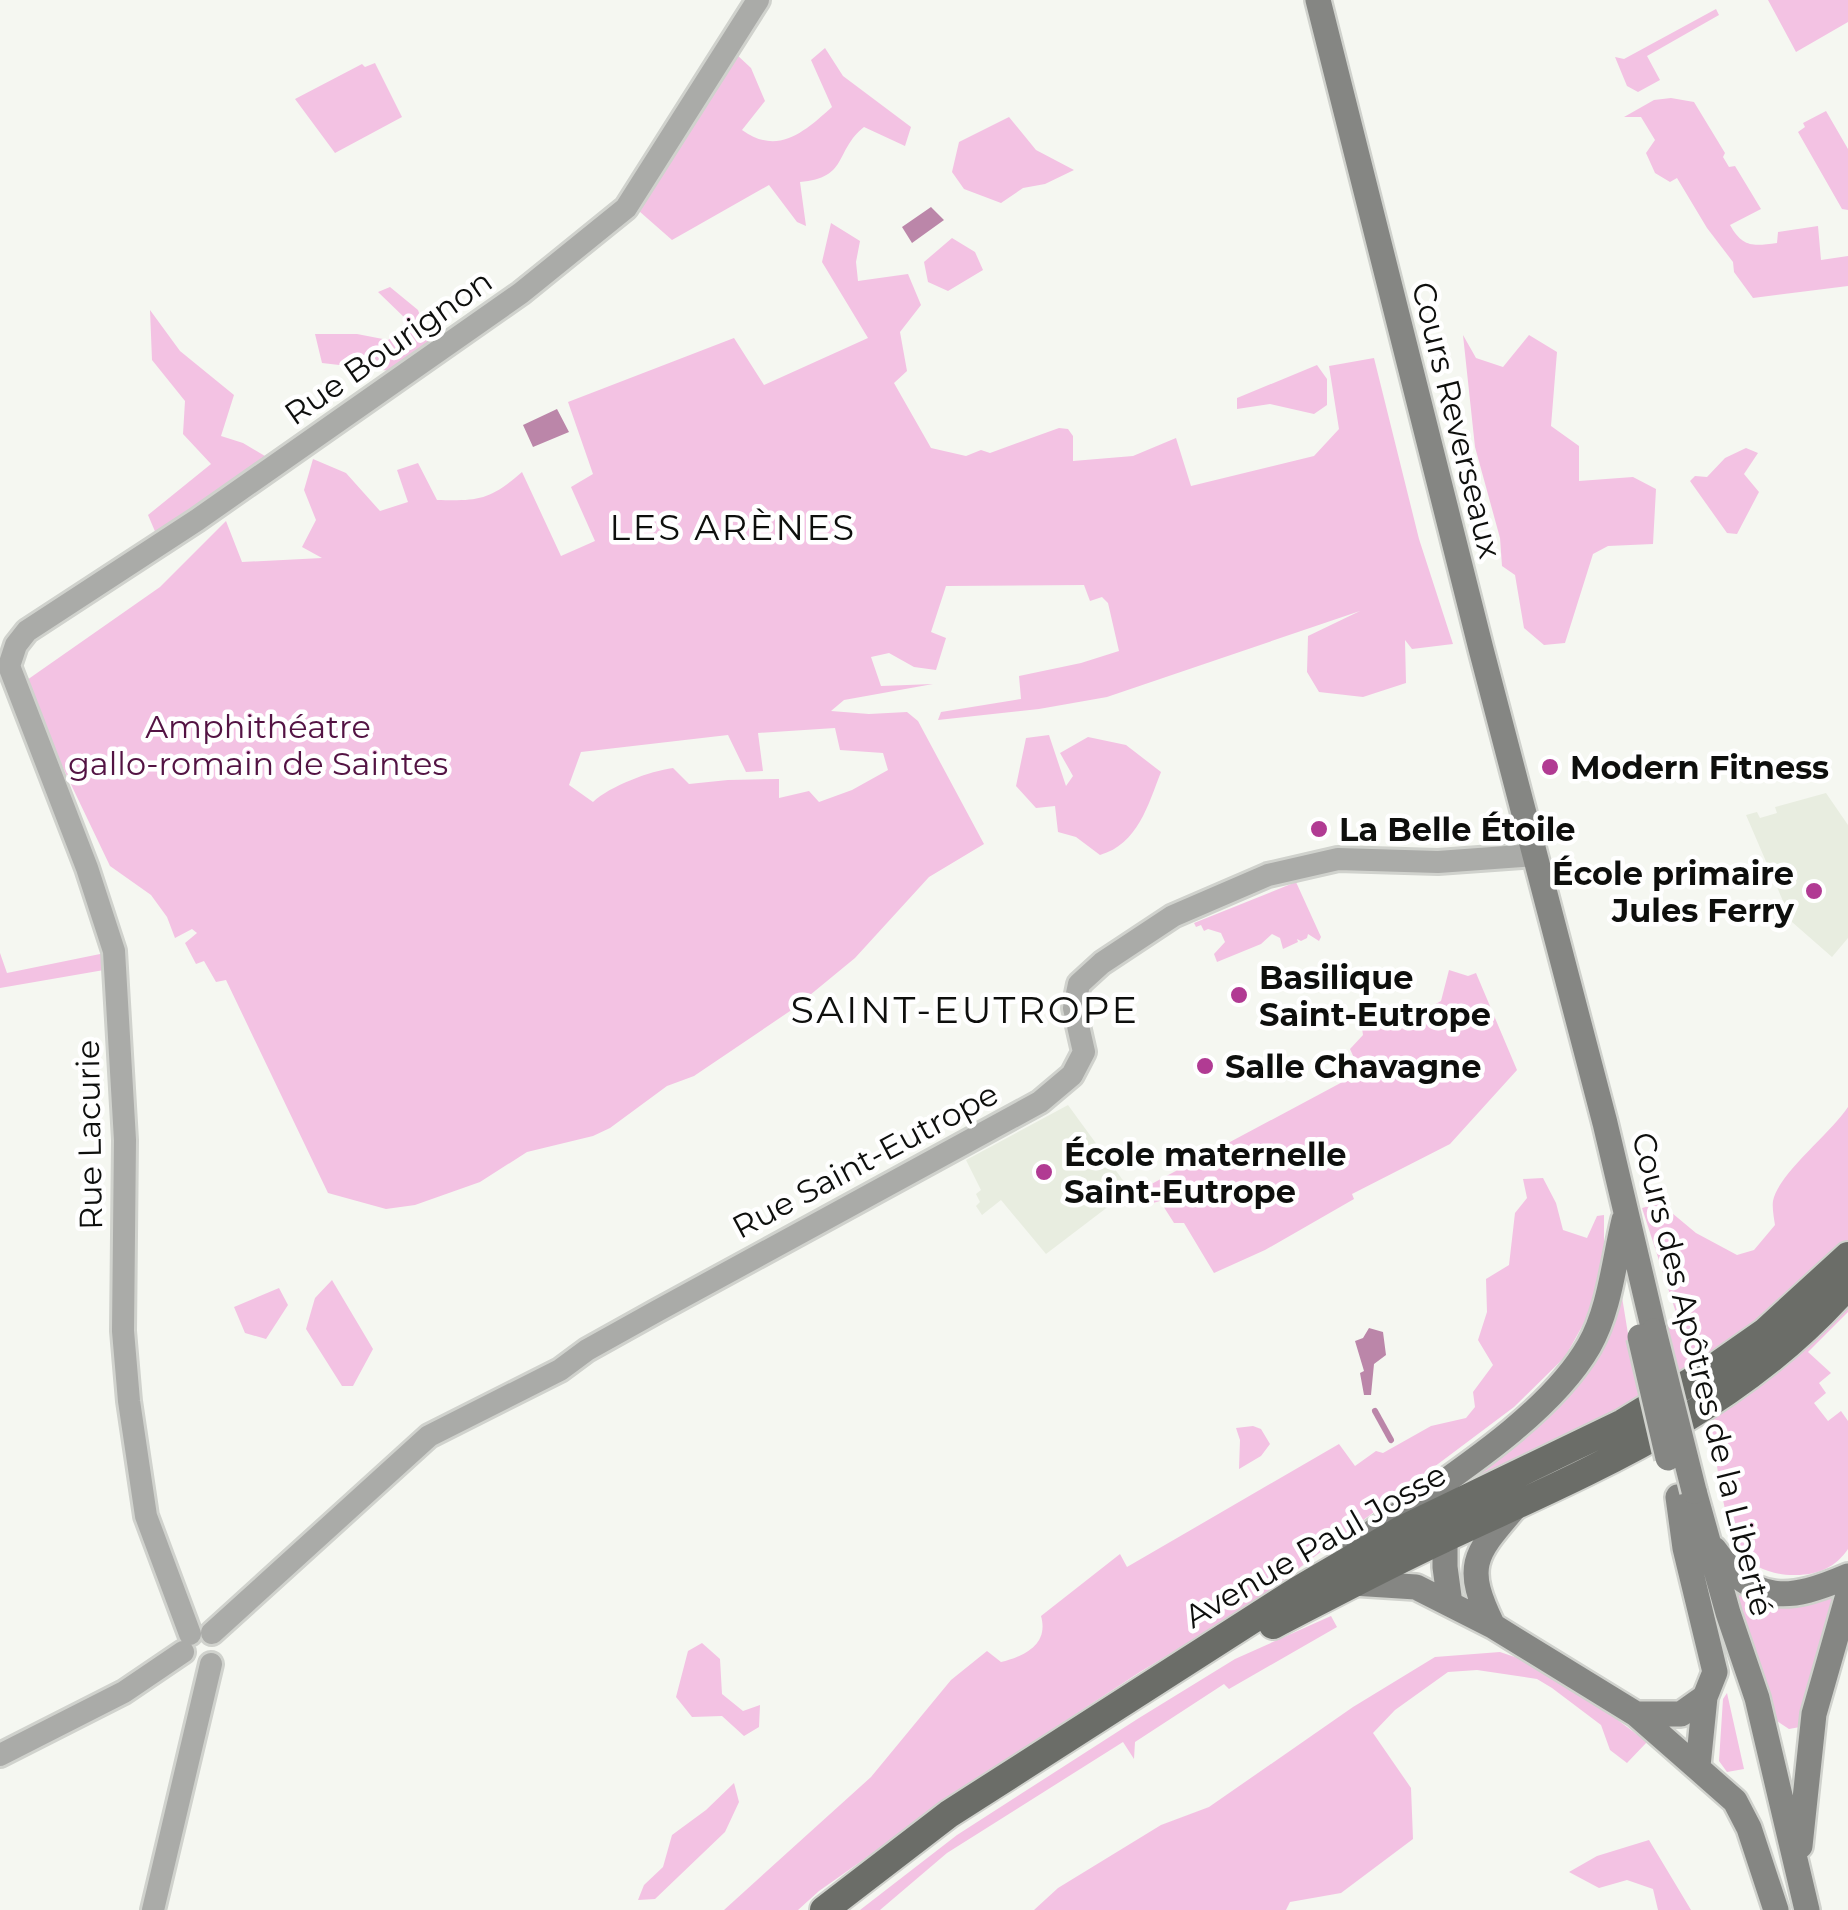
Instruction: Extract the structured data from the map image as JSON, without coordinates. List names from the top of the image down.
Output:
{
  "streets": {
    "main road": ["Cours Reverseaux", "Cours des Apôtres de la Liberté", "Avenue Paul Josse"],
    "street": ["Rue Bourignon", "Rue Lacurie", "Rue Saint-Eutrope"]
  },
  "crossings": [
    ["Rue Bourignon", "Rue Lacurie"],
    ["Cours Reverseaux", "Rue Saint-Eutrope"],
    ["Cours Reverseaux", "Cours des Apôtres de la Liberté"],
    ["Rue Lacurie", "Rue Saint-Eutrope"],
    ["Rue Saint-Eutrope", "Cours des Apôtres de la Liberté"]
  ],
  "districts": ["LES ARÈNES", "SAINT-EUTROPE"],
  "parks": ["Amphithéatre gallo-romain de Saintes"],
  "places": [
    "Modern Fitness",
    "La Belle Étoile",
    "École primaire Jules Ferry",
    "Basilique Saint-Eutrope",
    "Salle Chavagne",
    "École maternelle Saint-Eutrope"
  ]
}
